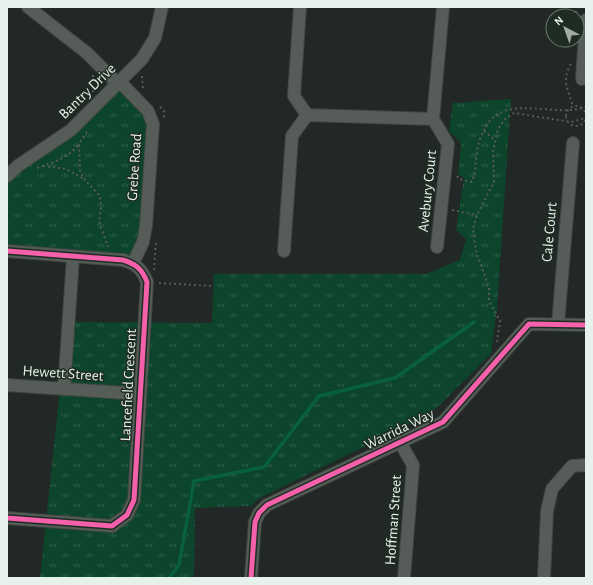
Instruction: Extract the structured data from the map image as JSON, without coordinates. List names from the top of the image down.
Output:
{
  "streets": {
    "street": [
      "Bantry Drive",
      "Grebe Road",
      "Avebury Court",
      "Cale Court",
      "Hewett Street",
      "Lancefield Crescent",
      "Warrida Way",
      "Hoffman Street"
    ]
  },
  "crossings": [
    ["Bantry Drive", "Grebe Road"],
    ["Grebe Road", "Lancefield Crescent"],
    ["Cale Court", "Warrida Way"],
    ["Hewett Street", "Lancefield Crescent"],
    ["Warrida Way", "Hoffman Street"]
  ],
  "north": "top left"
}
